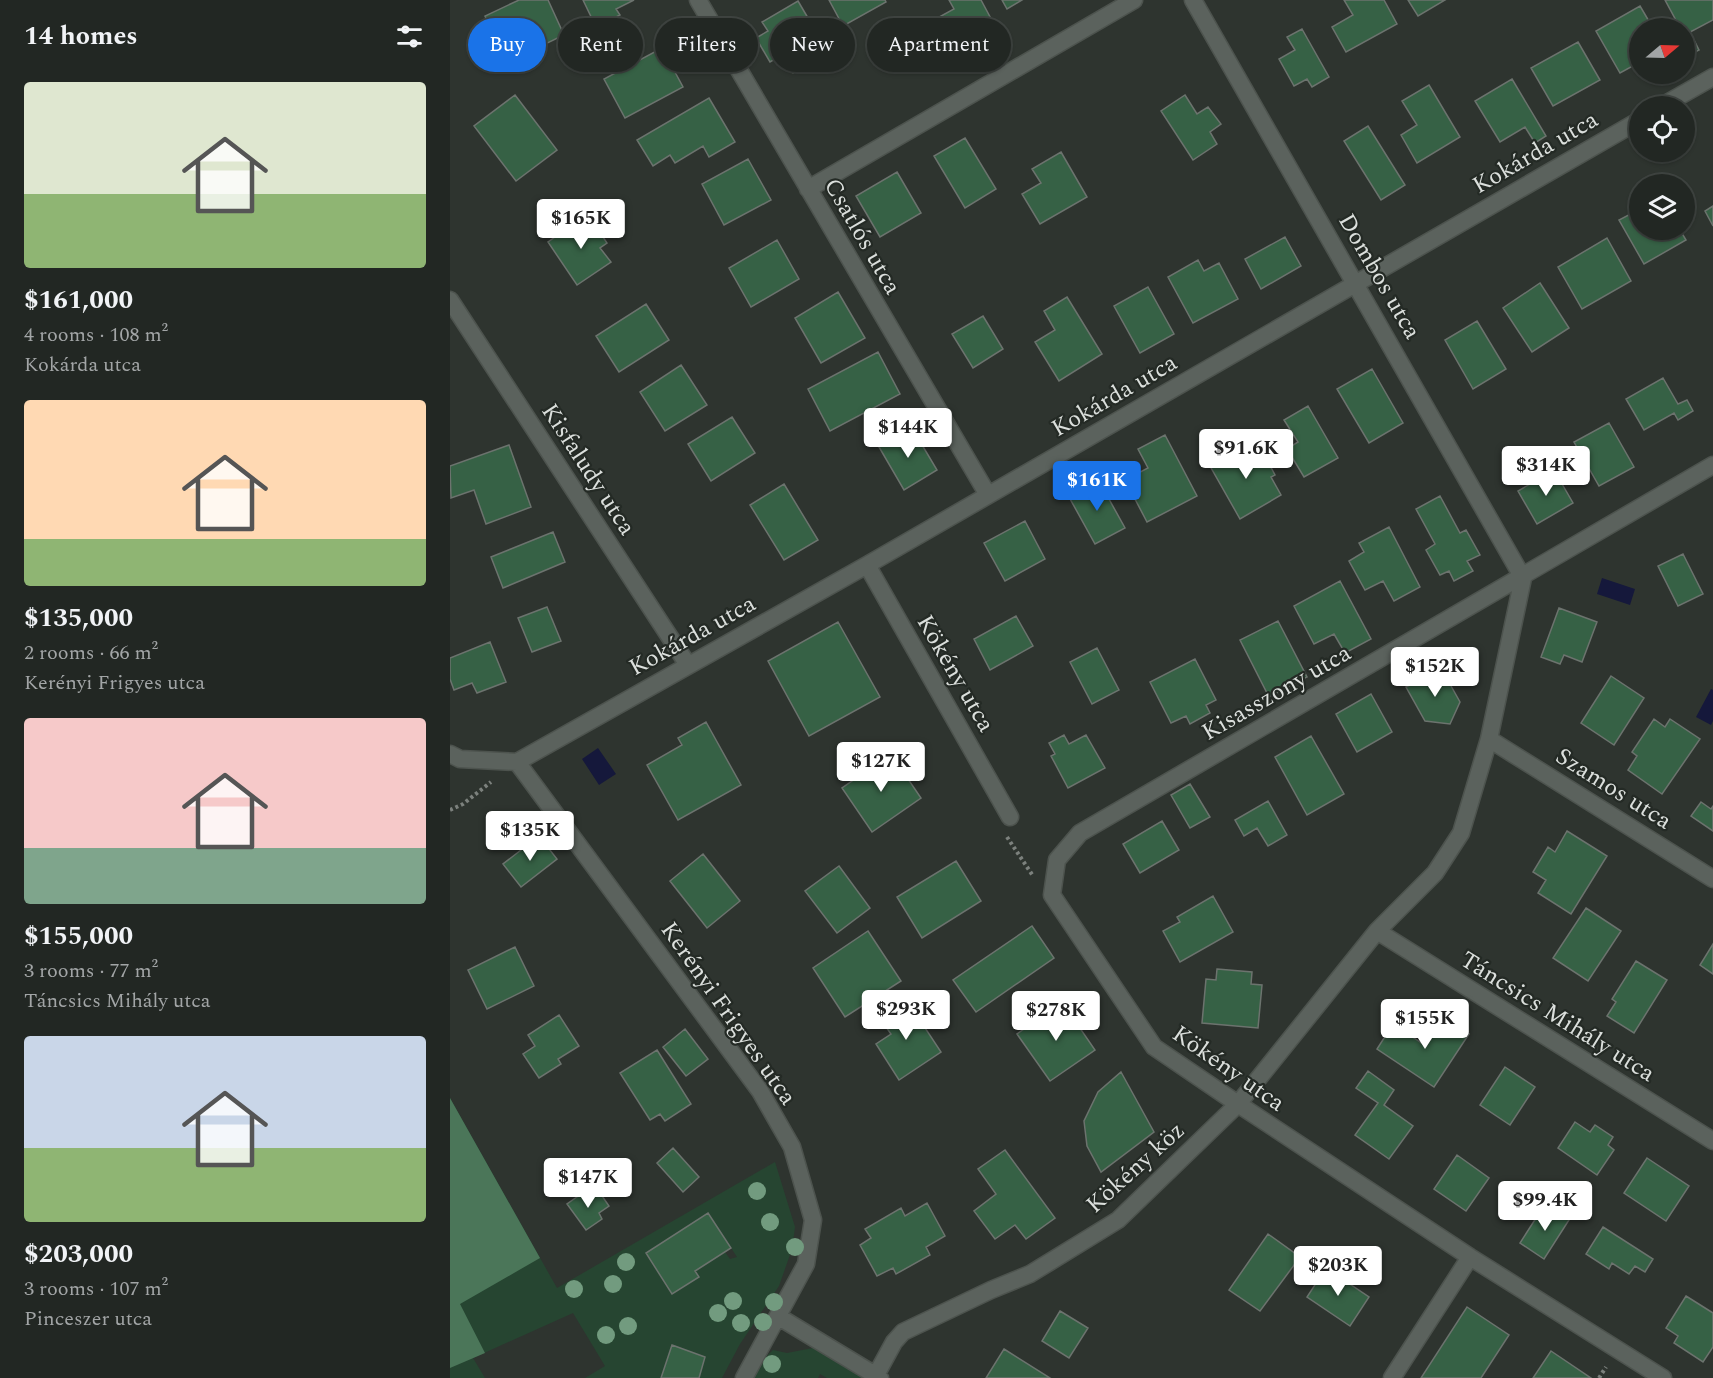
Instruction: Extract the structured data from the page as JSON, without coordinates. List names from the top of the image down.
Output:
{
  "streets": {
    "street": [
      "Kokárda utca",
      "Csatlós utca",
      "Dombos utca",
      "Kisfaludy utca",
      "Kökény utca",
      "Kisasszony utca",
      "Szamos utca",
      "Kerényi Frigyes utca",
      "Táncsics Mihály utca",
      "Kökény köz"
    ]
  },
  "crossings": [
    ["Kokárda utca", "Csatlós utca"],
    ["Kokárda utca", "Dombos utca"],
    ["Kokárda utca", "Kisfaludy utca"],
    ["Kokárda utca", "Kökény utca"],
    ["Kokárda utca", "Kerényi Frigyes utca"],
    ["Dombos utca", "Kisasszony utca"],
    ["Dombos utca", "Kökény köz"],
    ["Kökény utca", "Kisasszony utca"],
    ["Kökény utca", "Kökény köz"],
    ["Kisasszony utca", "Kökény köz"],
    ["Szamos utca", "Kökény köz"],
    ["Táncsics Mihály utca", "Kökény köz"]
  ],
  "north": "right",
  "page": {
    "heading": "14 homes",
    "chip": [
      "Buy",
      "Rent",
      "Filters",
      "New",
      "Apartment"
    ],
    "list": [
      {
        "name": "$161,000",
        "note": "4 rooms · 108 m² · Kokárda utca"
      },
      {
        "name": "$135,000",
        "note": "2 rooms · 66 m² · Kerényi Frigyes utca"
      },
      {
        "name": "$155,000",
        "note": "3 rooms · 77 m² · Táncsics Mihály utca"
      },
      {
        "name": "$203,000",
        "note": "3 rooms · 107 m² · Pinceszer utca"
      }
    ],
    "price": [
      "$165K",
      "$144K",
      "$91.6K",
      "$314K",
      "$161K",
      "$152K",
      "$127K",
      "$135K",
      "$293K",
      "$278K",
      "$155K",
      "$147K",
      "$99.4K",
      "$203K"
    ]
  }
}
